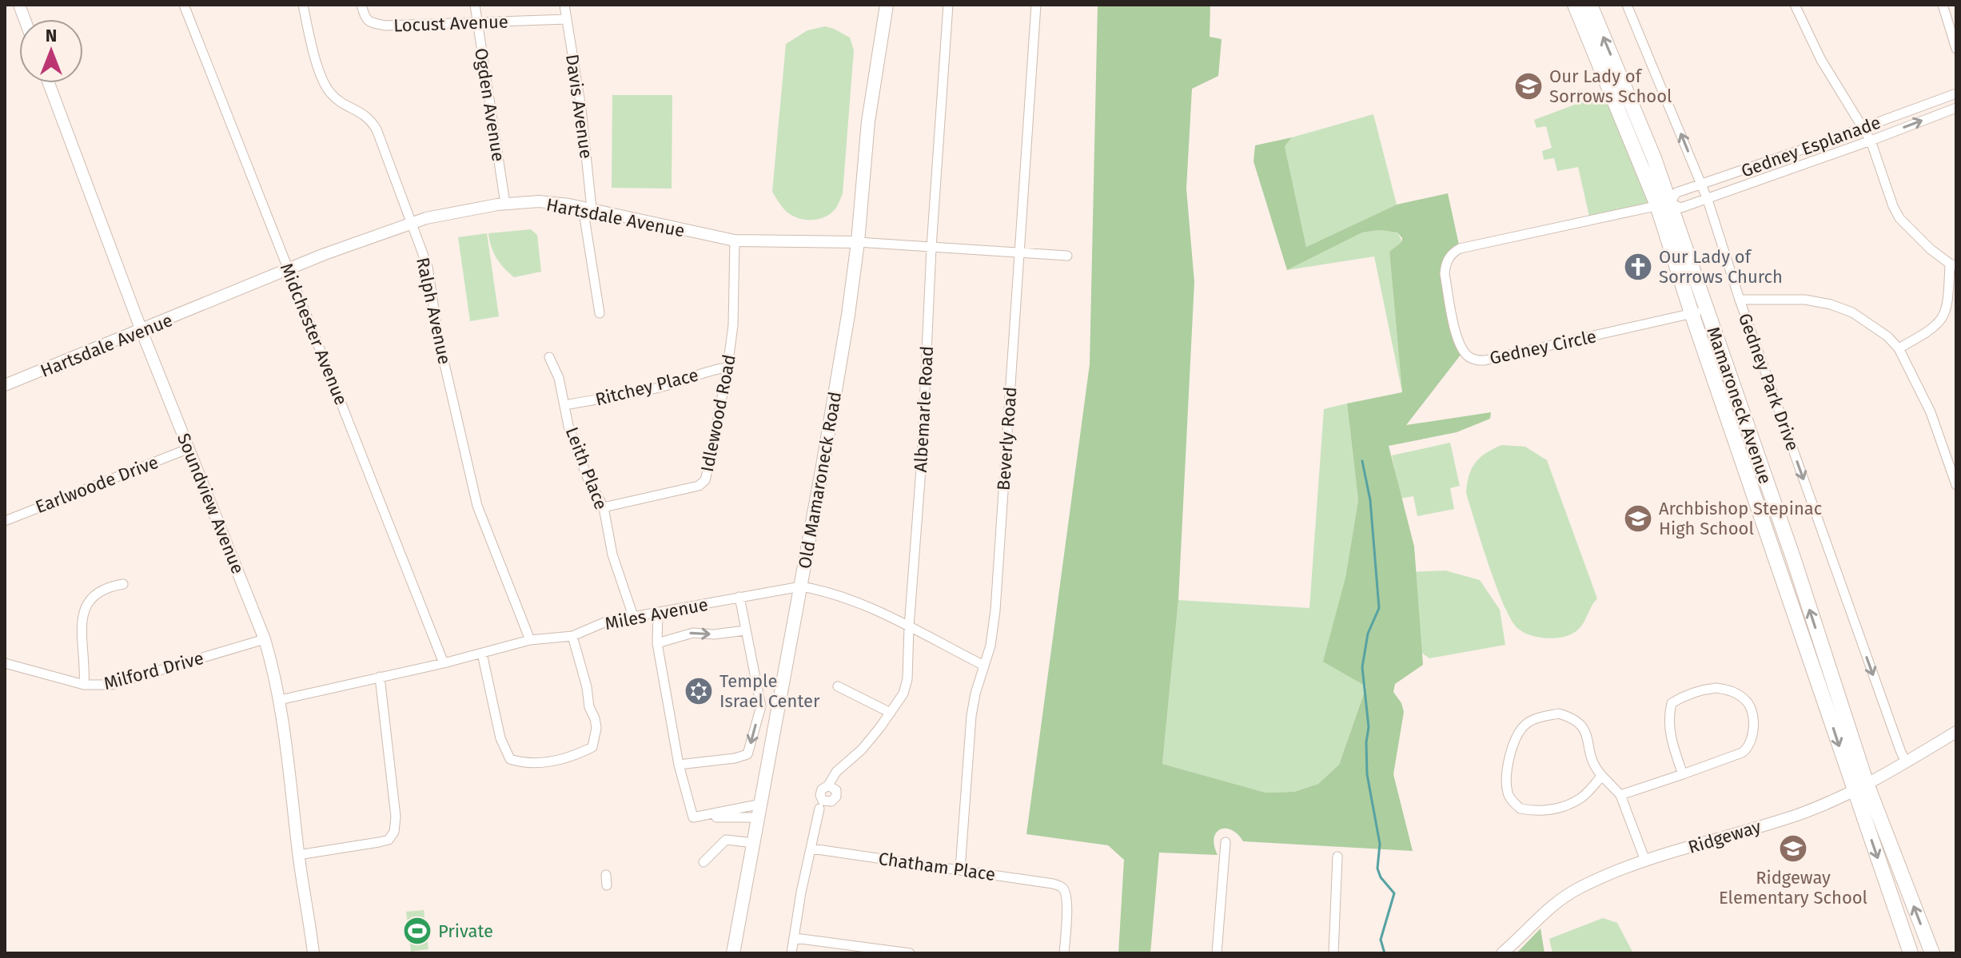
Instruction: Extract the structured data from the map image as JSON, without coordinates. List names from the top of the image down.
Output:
{
  "streets": {
    "main road": ["Mamaroneck Avenue", "Old Mamaroneck Road"],
    "street": [
      "Locust Avenue",
      "Ogden Avenue",
      "Davis Avenue",
      "Gedney Esplanade",
      "Hartsdale Avenue",
      "Ralph Avenue",
      "Midchester Avenue",
      "Gedney Circle",
      "Gedney Park Drive",
      "Ritchey Place",
      "Albemarle Road",
      "Idlewood Road",
      "Beverly Road",
      "Leith Place",
      "Earlwoode Drive",
      "Soundview Avenue",
      "Miles Avenue",
      "Milford Drive",
      "Ridgeway",
      "Chatham Place"
    ]
  },
  "crossings": [
    ["Locust Avenue", "Ogden Avenue"],
    ["Locust Avenue", "Davis Avenue"],
    ["Ogden Avenue", "Hartsdale Avenue"],
    ["Davis Avenue", "Hartsdale Avenue"],
    ["Gedney Esplanade", "Gedney Circle"],
    ["Gedney Esplanade", "Gedney Park Drive"],
    ["Gedney Esplanade", "Mamaroneck Avenue"],
    ["Hartsdale Avenue", "Ralph Avenue"],
    ["Hartsdale Avenue", "Midchester Avenue"],
    ["Hartsdale Avenue", "Albemarle Road"],
    ["Hartsdale Avenue", "Idlewood Road"],
    ["Hartsdale Avenue", "Beverly Road"],
    ["Hartsdale Avenue", "Old Mamaroneck Road"],
    ["Hartsdale Avenue", "Soundview Avenue"],
    ["Ralph Avenue", "Miles Avenue"],
    ["Midchester Avenue", "Miles Avenue"],
    ["Gedney Circle", "Mamaroneck Avenue"],
    ["Gedney Park Drive", "Ridgeway"],
    ["Ritchey Place", "Idlewood Road"],
    ["Ritchey Place", "Leith Place"],
    ["Mamaroneck Avenue", "Ridgeway"],
    ["Albemarle Road", "Miles Avenue"],
    ["Idlewood Road", "Leith Place"],
    ["Beverly Road", "Miles Avenue"],
    ["Beverly Road", "Chatham Place"],
    ["Leith Place", "Miles Avenue"],
    ["Old Mamaroneck Road", "Miles Avenue"],
    ["Earlwoode Drive", "Soundview Avenue"],
    ["Soundview Avenue", "Miles Avenue"],
    ["Soundview Avenue", "Milford Drive"]
  ],
  "places": {
    "school or university": ["Our Lady of Sorrows School", "Archbishop Stepinac High School", "Ridgeway Elementary School"],
    "church": ["Our Lady of Sorrows Church"],
    "synagogue": ["Temple Israel Center"],
    "sports": ["Private"]
  },
  "north": "top"
}
